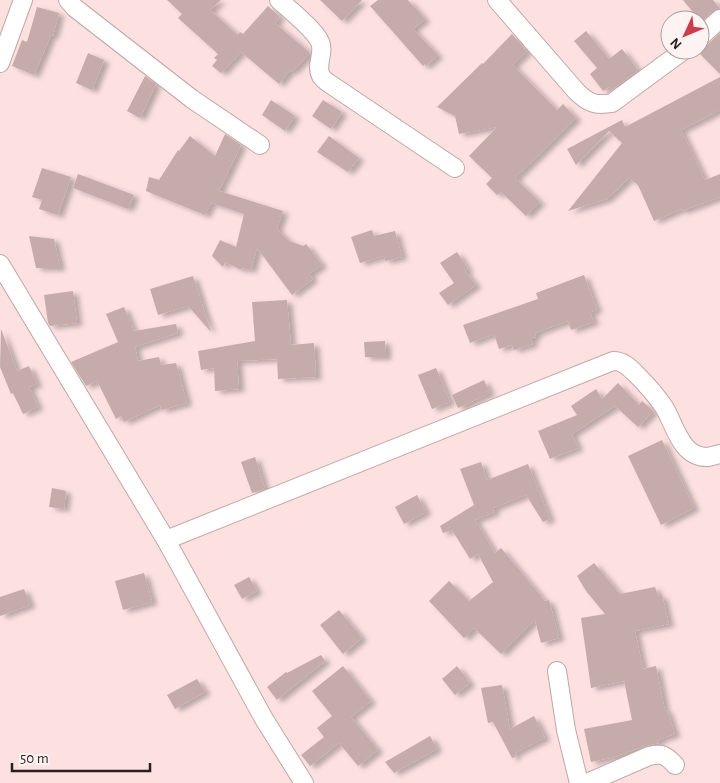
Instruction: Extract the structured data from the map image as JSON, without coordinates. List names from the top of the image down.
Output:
{
  "scale_bar": "50 m",
  "north": "bottom left"
}
